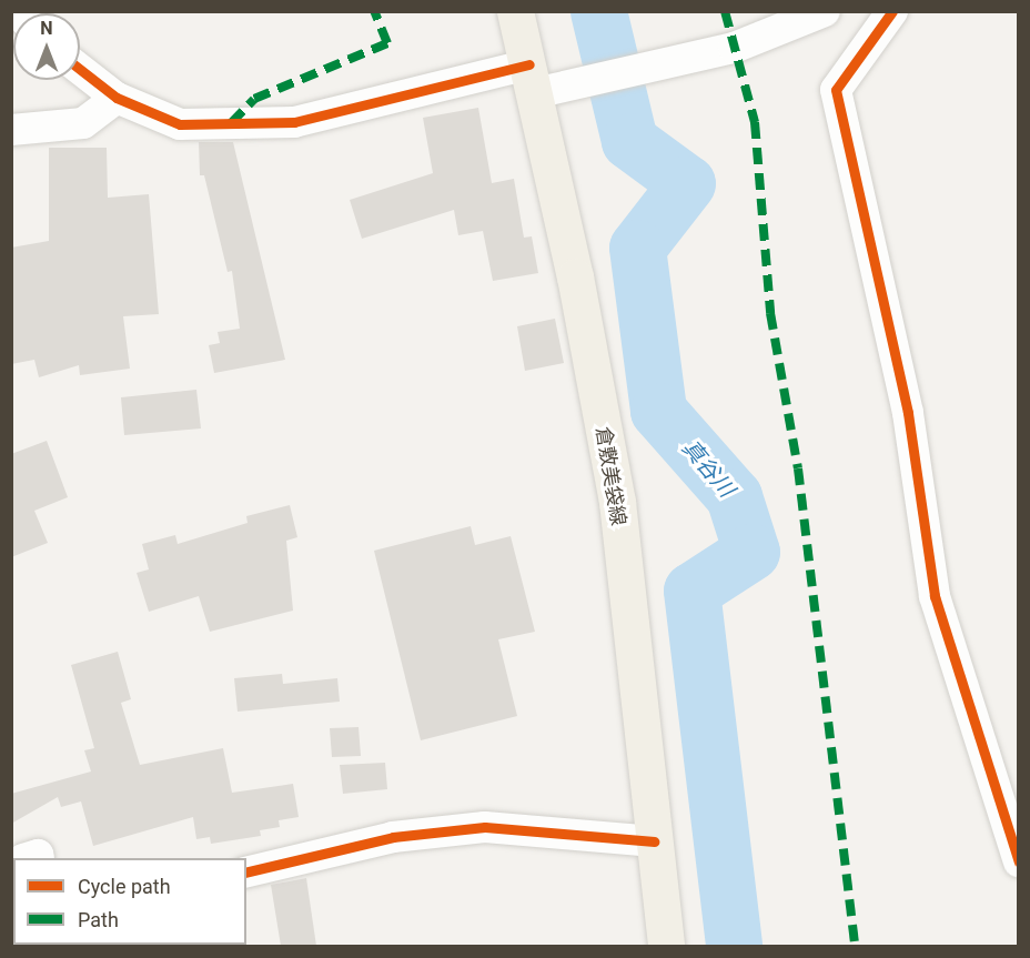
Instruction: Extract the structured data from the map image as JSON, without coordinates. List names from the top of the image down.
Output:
{
  "streets": {
    "main road": ["倉敷美袋線"]
  },
  "water": ["真谷川"],
  "legend": ["Cycle path", "Path"],
  "north": "top"
}
